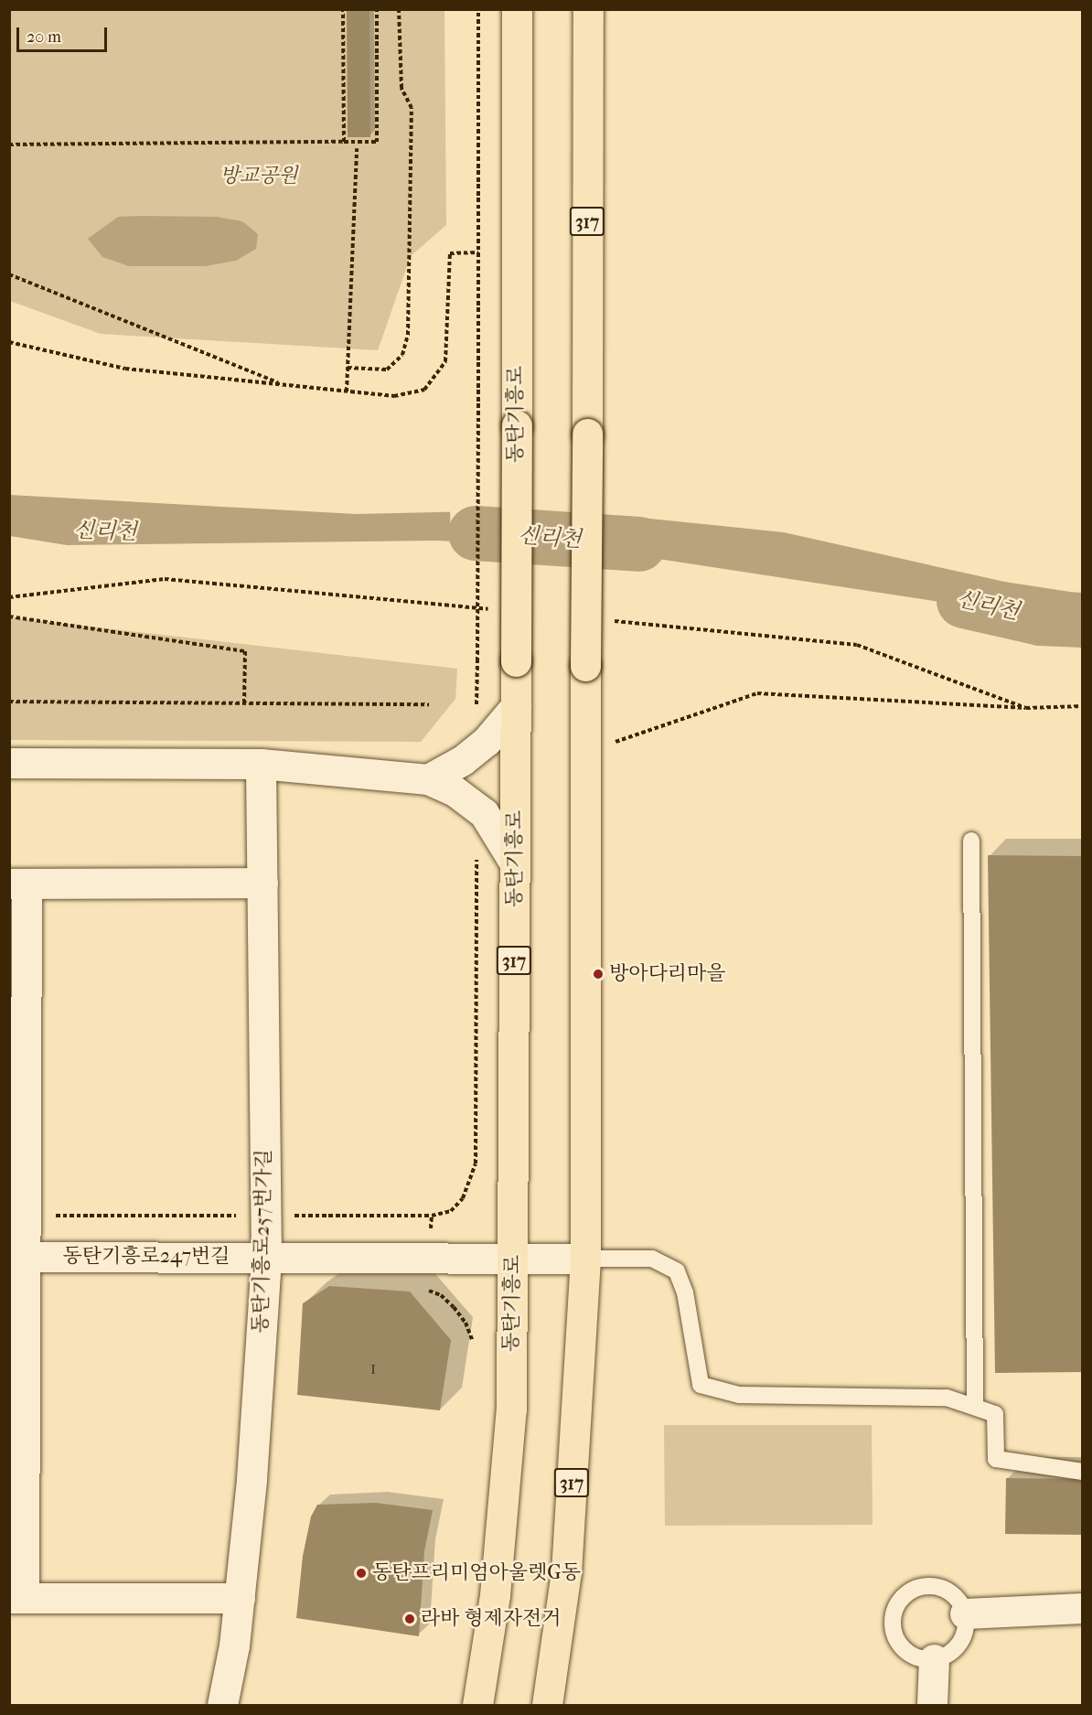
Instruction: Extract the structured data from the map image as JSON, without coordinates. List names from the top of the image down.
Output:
{
  "streets": {
    "main road": ["317", "동탄기흥로"],
    "street": ["동탄기흥로257번가길", "동탄기흥로247번길"]
  },
  "crossings": [
    ["317", "동탄기흥로247번길"],
    ["동탄기흥로", "동탄기흥로247번길"],
    ["동탄기흥로257번가길", "동탄기흥로247번길"]
  ],
  "water": ["신리천"],
  "parks": ["방교공원"],
  "places": ["방아다리마을", "동탄프리미엄아울렛G동", "라바 형제자전거"],
  "house_numbers": ["1"],
  "scale_bar": "20 m"
}
